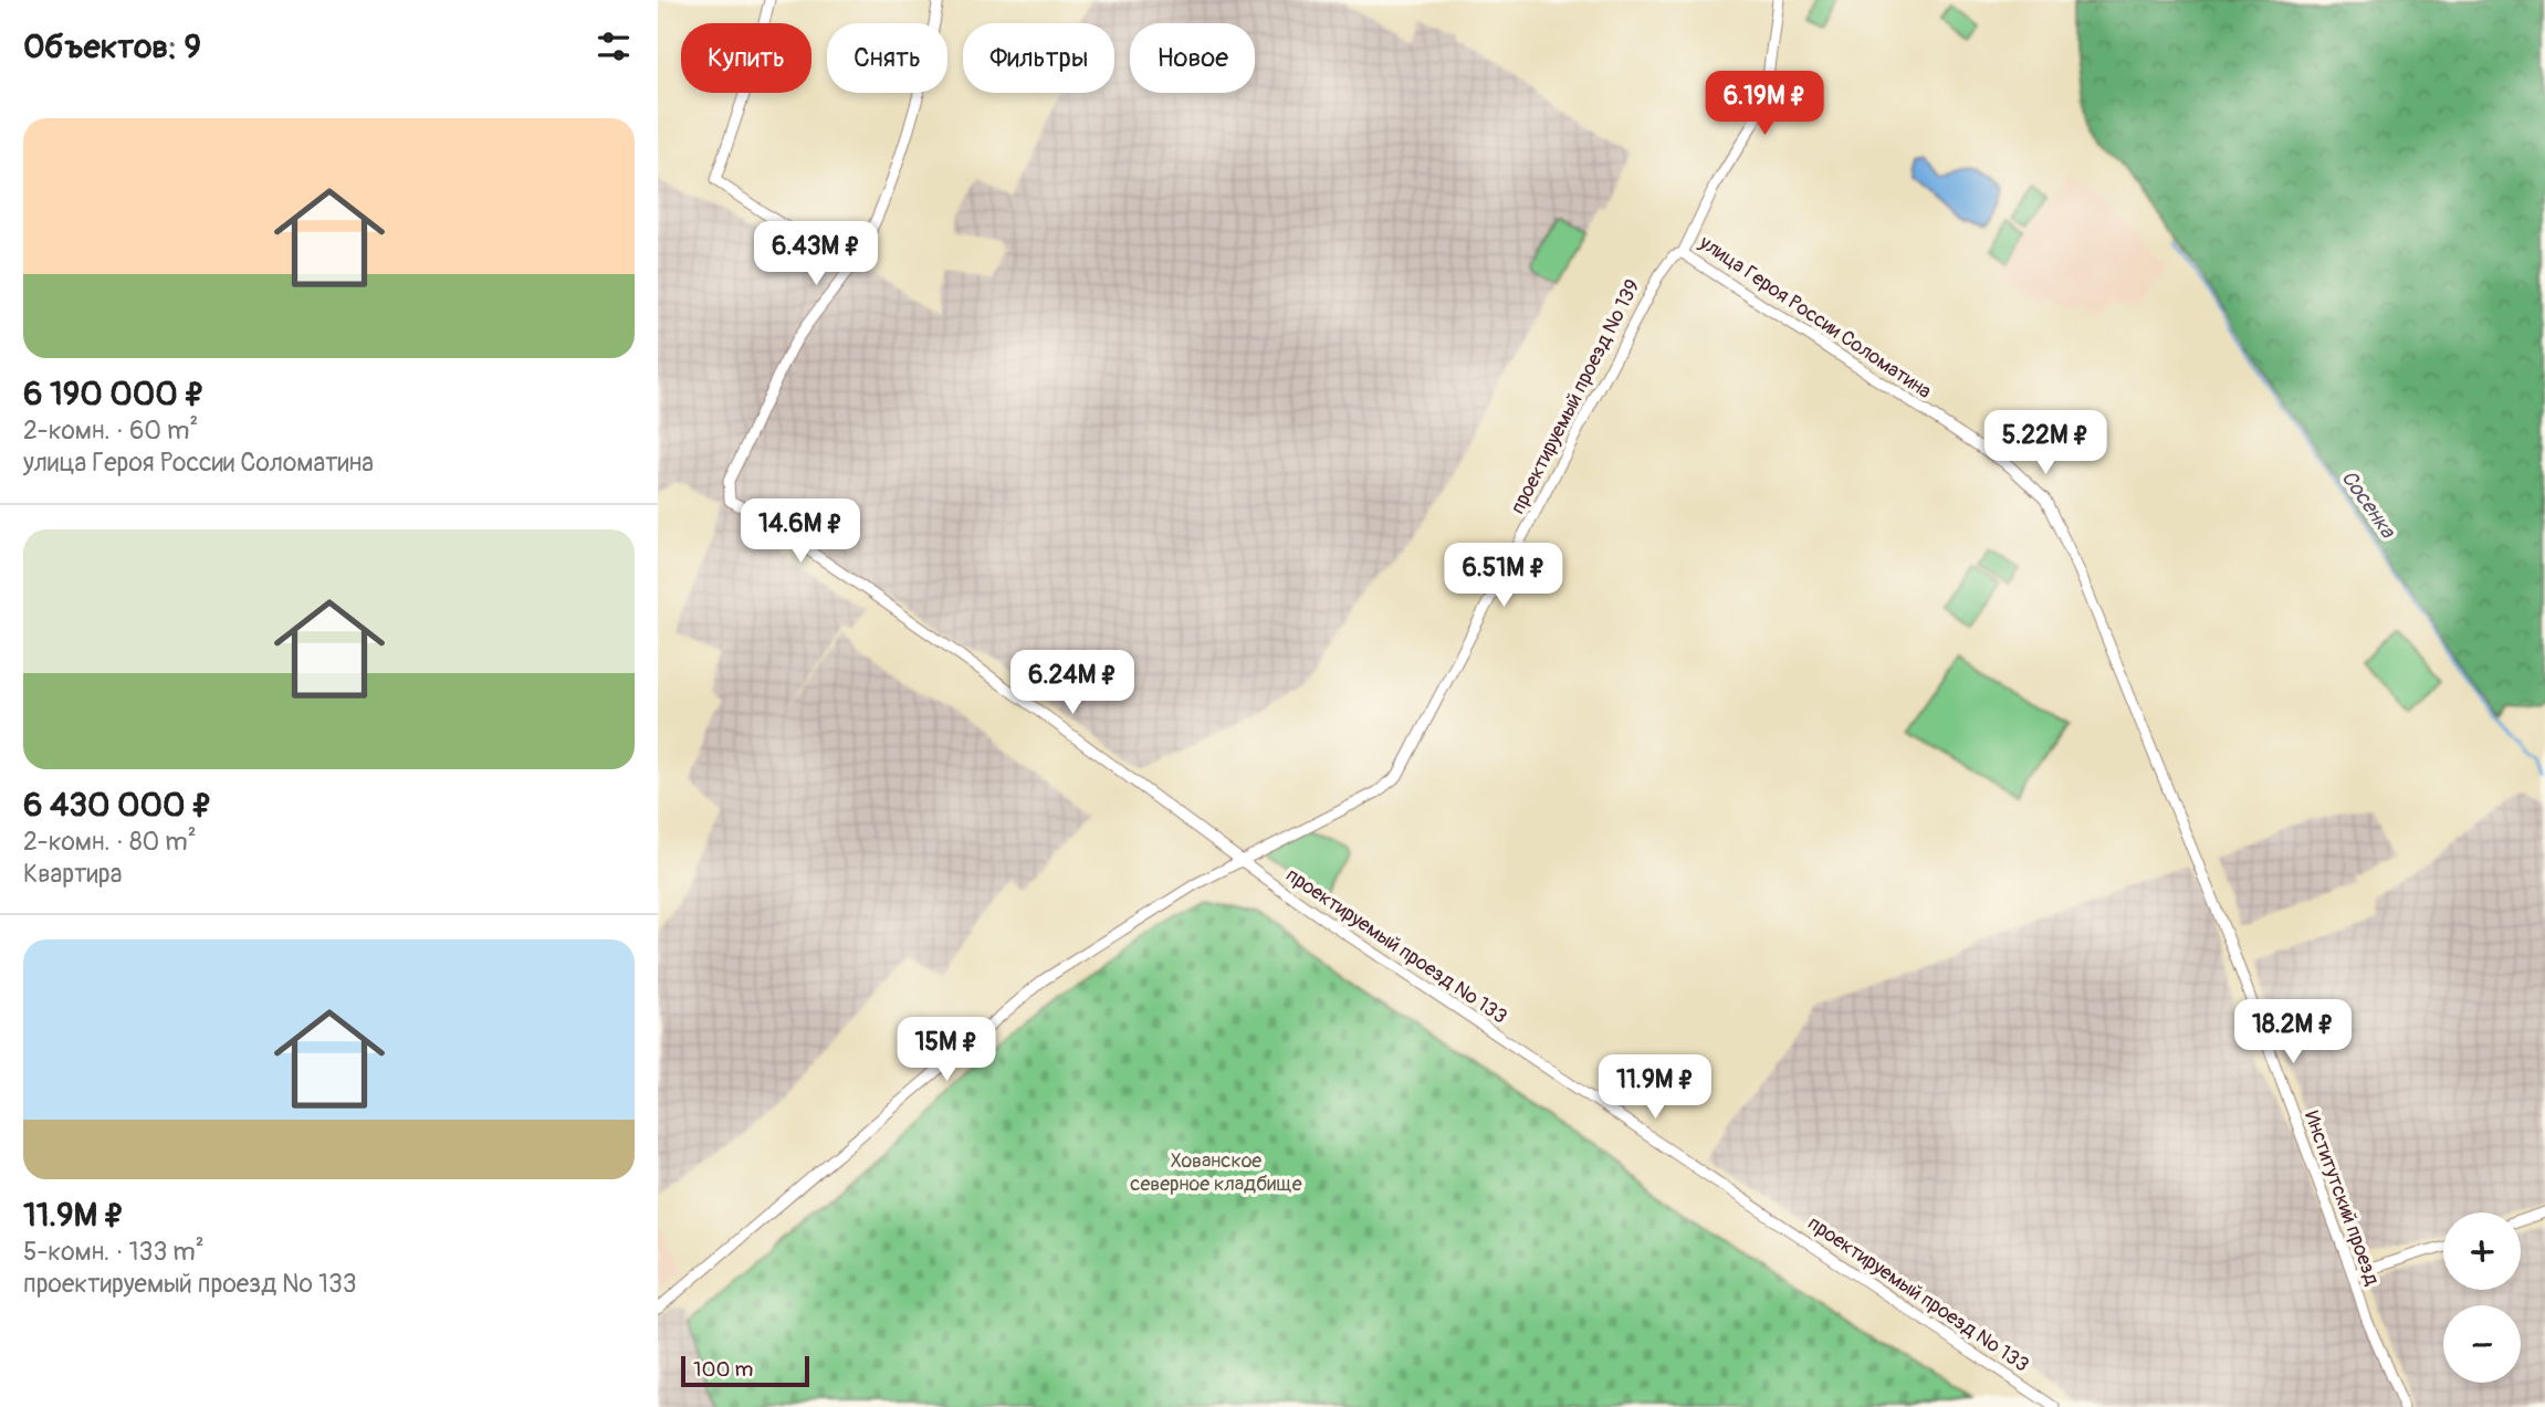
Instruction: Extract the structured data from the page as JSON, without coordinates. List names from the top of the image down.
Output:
{
  "streets": {
    "street": [
      "улица Героя России Соломатина",
      "проектируемый проезд № 139",
      "проектируемый проезд № 133",
      "Институтский проезд"
    ]
  },
  "crossings": [
    ["улица Героя России Соломатина", "проектируемый проезд № 139"],
    ["улица Героя России Соломатина", "Институтский проезд"],
    ["проектируемый проезд № 139", "проектируемый проезд № 133"]
  ],
  "water": ["Сосенка"],
  "parks": ["Хованское северное кладбище"],
  "scale_bar": "100 m",
  "page": {
    "heading": "Объектов: 9",
    "chip": [
      "Купить",
      "Снять",
      "Фильтры",
      "Новое"
    ],
    "price": [
      "6.19M ₽",
      "6.43M ₽",
      "5.22M ₽",
      "14.6M ₽",
      "6.51M ₽",
      "6.24M ₽",
      "18.2M ₽",
      "15M ₽",
      "11.9M ₽"
    ],
    "list": [
      {
        "name": "6 190 000 ₽",
        "note": "2-комн. · 60 m² · улица Героя России Соломатина"
      },
      {
        "name": "6 430 000 ₽",
        "note": "2-комн. · 80 m² · Квартира"
      },
      {
        "name": "11.9M ₽",
        "note": "5-комн. · 133 m² · проектируемый проезд № 133"
      }
    ],
    "map_buttons": ["+", "−"],
    "scale": "100 m"
  }
}
